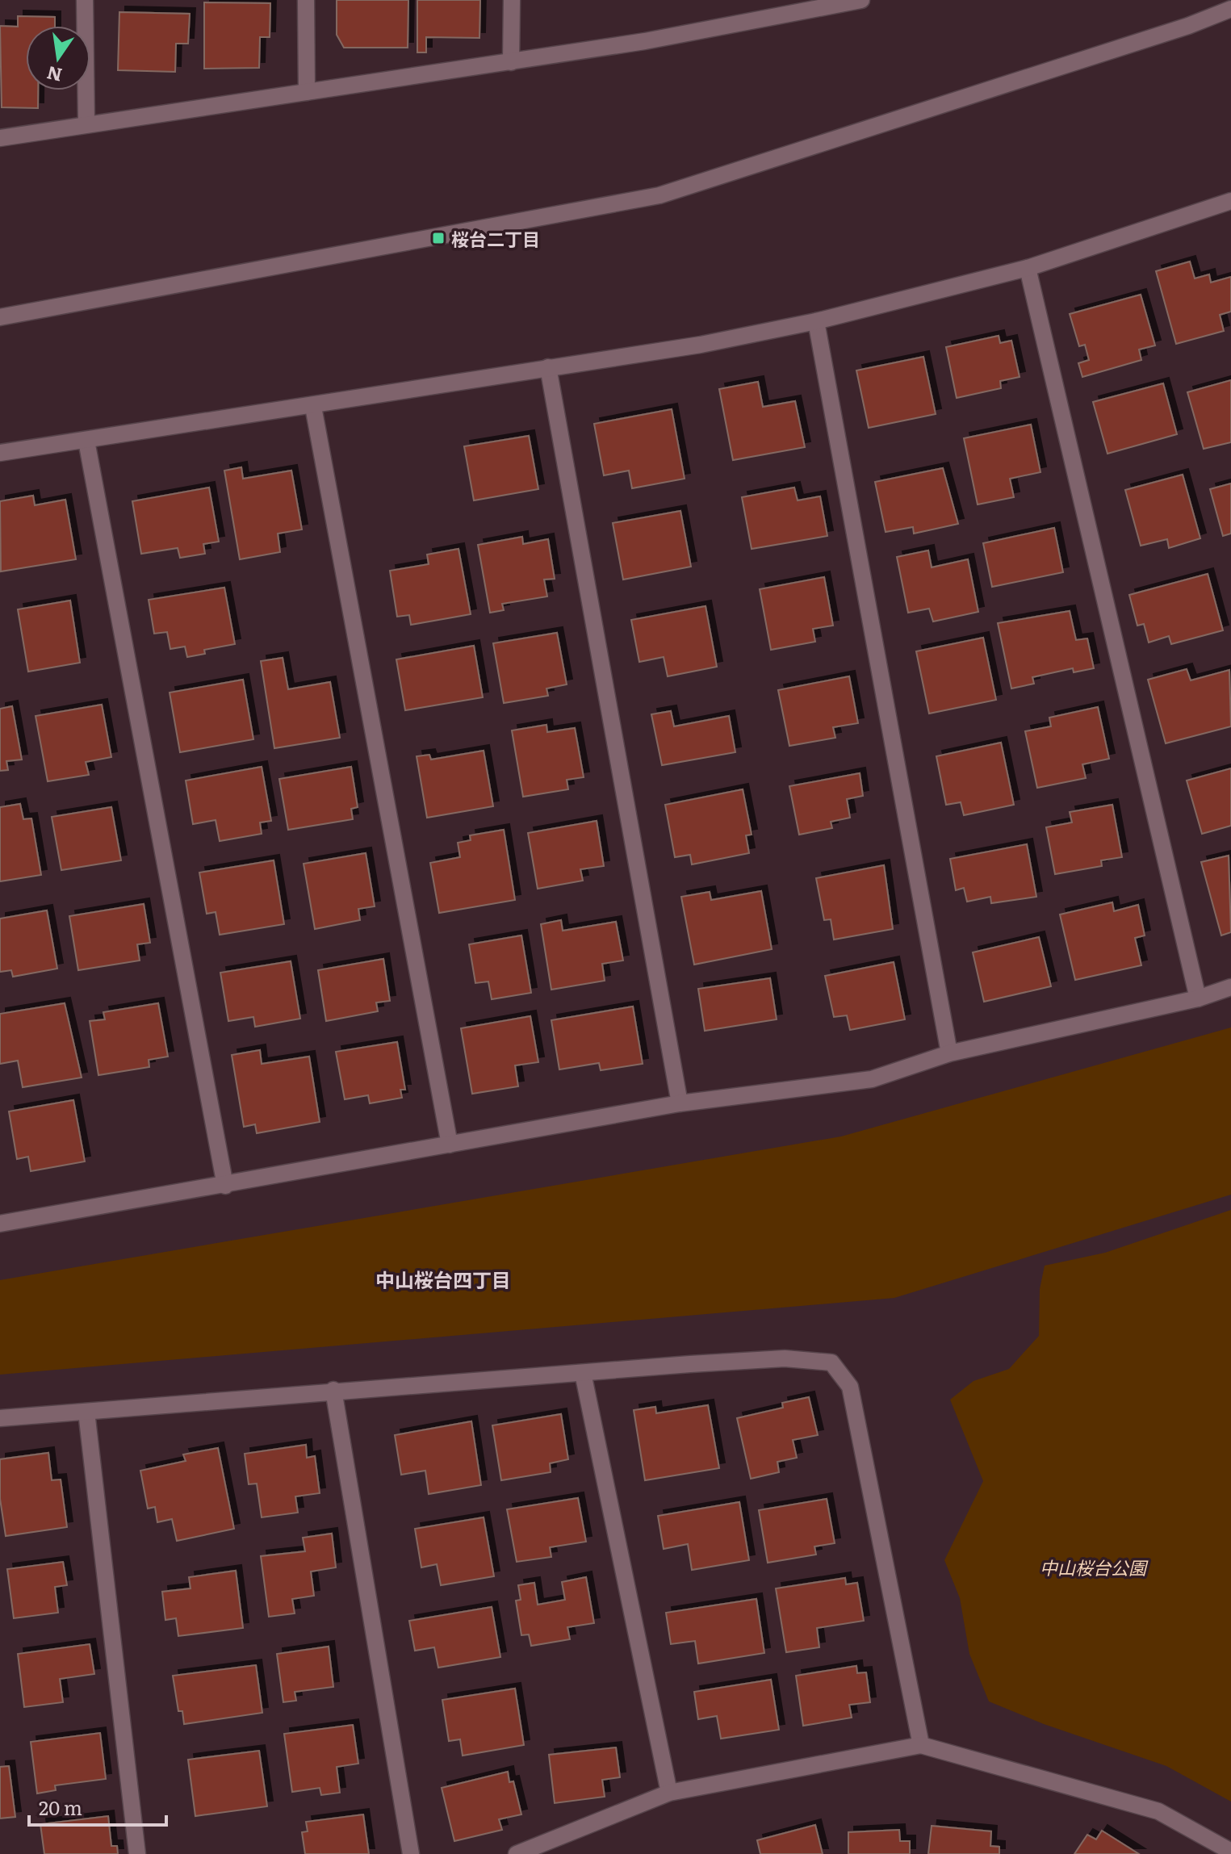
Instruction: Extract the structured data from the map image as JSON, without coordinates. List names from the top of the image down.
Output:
{
  "districts": ["中山桜台四丁目"],
  "parks": ["中山桜台公園"],
  "places": {
    "transit": ["桜台二丁目"]
  },
  "scale_bar": "20 m",
  "north": "bottom"
}
